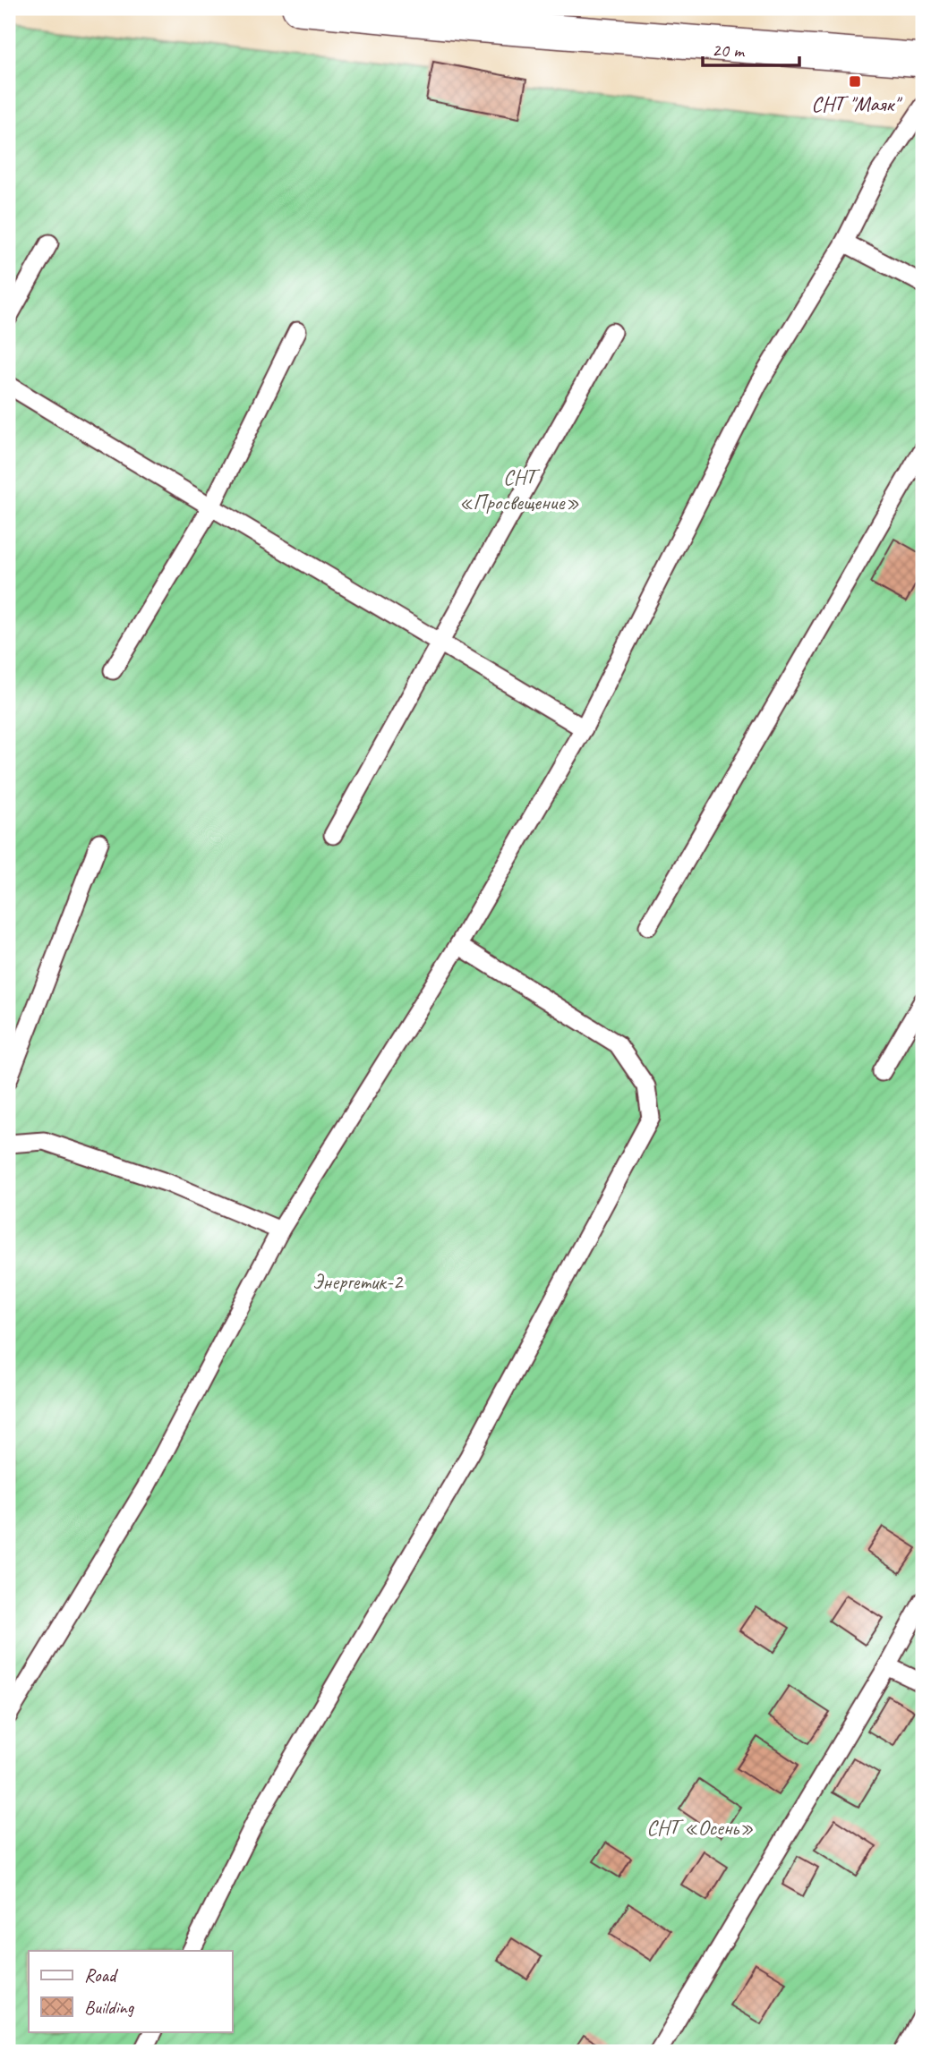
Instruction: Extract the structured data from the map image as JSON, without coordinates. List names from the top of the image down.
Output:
{
  "parks": ["СНТ «Просвещение»", "Энергетик-2", "СНТ «Осень»"],
  "places": {
    "transit": ["СНТ \"Маяк\""]
  },
  "legend": ["Road", "Building"],
  "scale_bar": "20 m"
}
